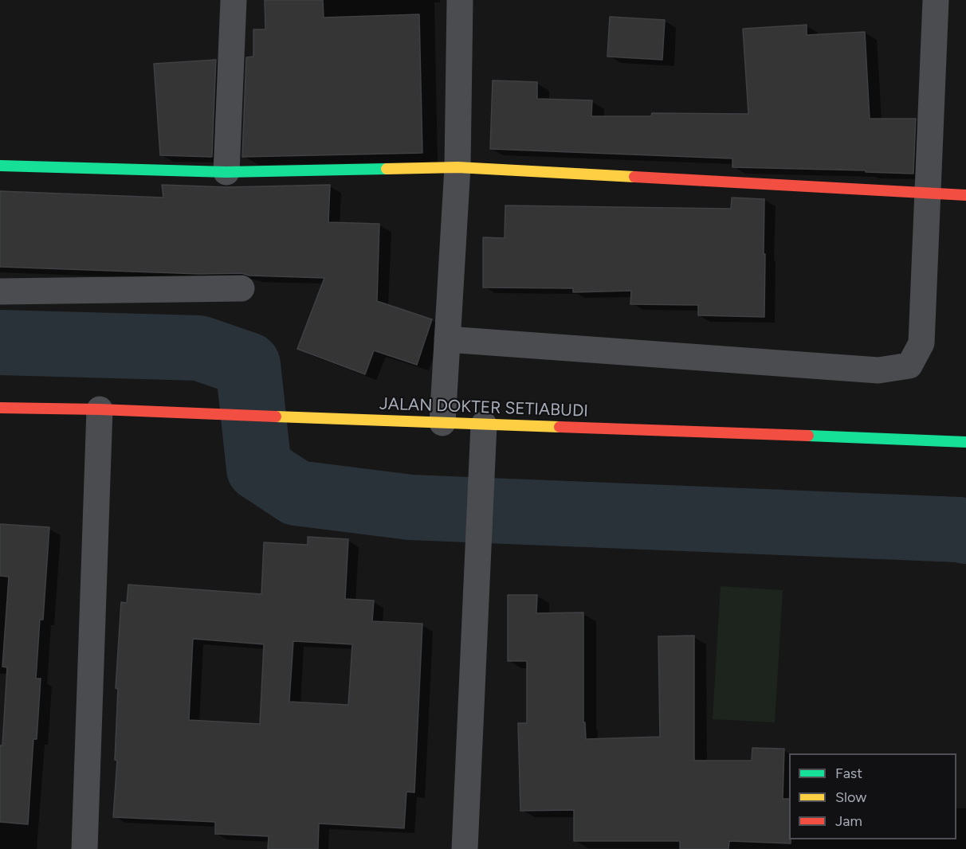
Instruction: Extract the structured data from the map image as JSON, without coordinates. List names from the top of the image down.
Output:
{
  "streets": {
    "main road": ["JALAN DOKTER SETIABUDI"]
  },
  "legend": ["Fast", "Slow", "Jam"]
}
